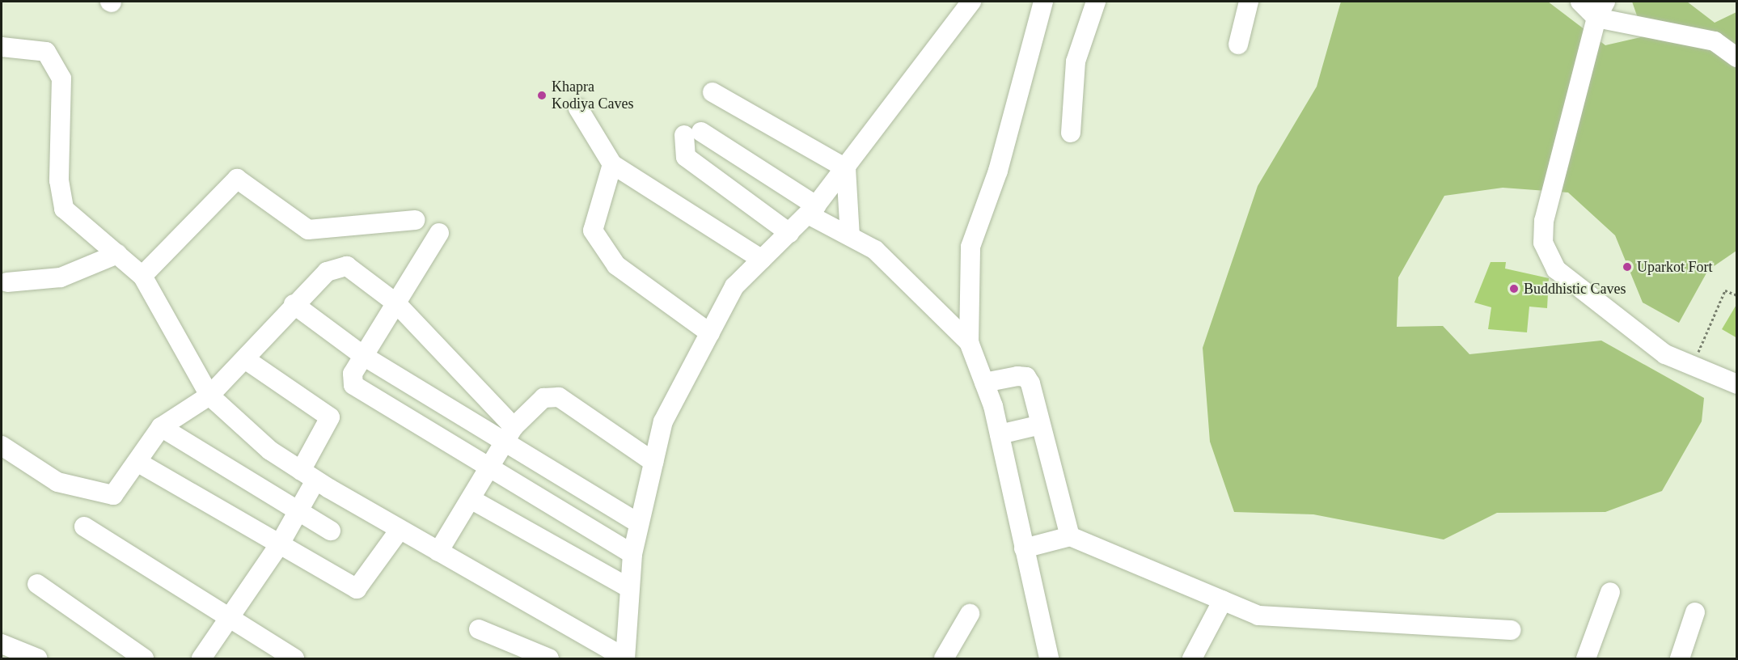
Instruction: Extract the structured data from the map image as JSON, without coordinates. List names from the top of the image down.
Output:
{
  "places": ["Khapra Kodiya Caves", "Uparkot Fort", "Buddhistic Caves"]
}
